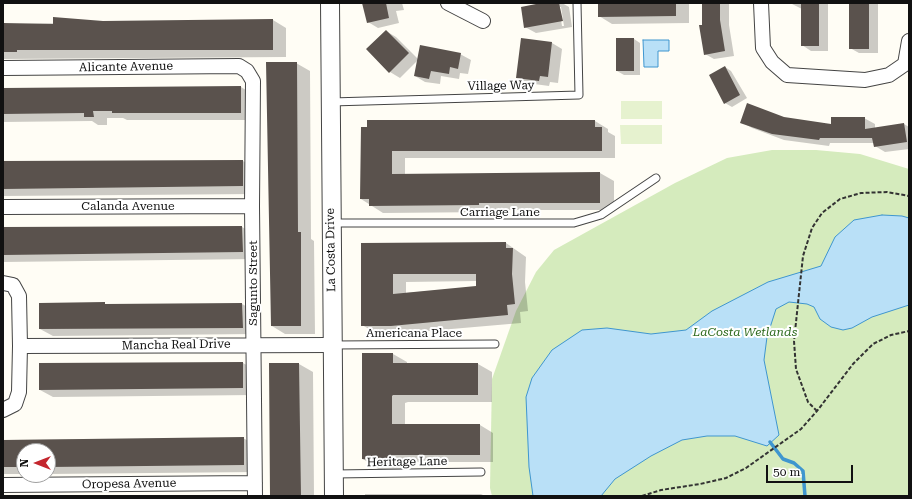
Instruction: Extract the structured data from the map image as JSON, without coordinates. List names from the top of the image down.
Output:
{
  "streets": {
    "street": [
      "Alicante Avenue",
      "Calanda Avenue",
      "La Costa Drive",
      "Sagunto Street",
      "Mancha Real Drive",
      "Oropesa Avenue"
    ],
    "lane": [
      "Village Way",
      "Carriage Lane",
      "Americana Place",
      "Heritage Lane"
    ]
  },
  "crossings": [
    ["Alicante Avenue", "Sagunto Street"],
    ["Village Way", "La Costa Drive"],
    ["Calanda Avenue", "Sagunto Street"],
    ["Carriage Lane", "La Costa Drive"],
    ["La Costa Drive", "Americana Place"],
    ["La Costa Drive", "Mancha Real Drive"],
    ["La Costa Drive", "Heritage Lane"],
    ["Sagunto Street", "Mancha Real Drive"],
    ["Sagunto Street", "Oropesa Avenue"],
    ["Americana Place", "Mancha Real Drive"]
  ],
  "parks": ["LaCosta Wetlands"],
  "scale_bar": "50 m",
  "north": "left"
}
